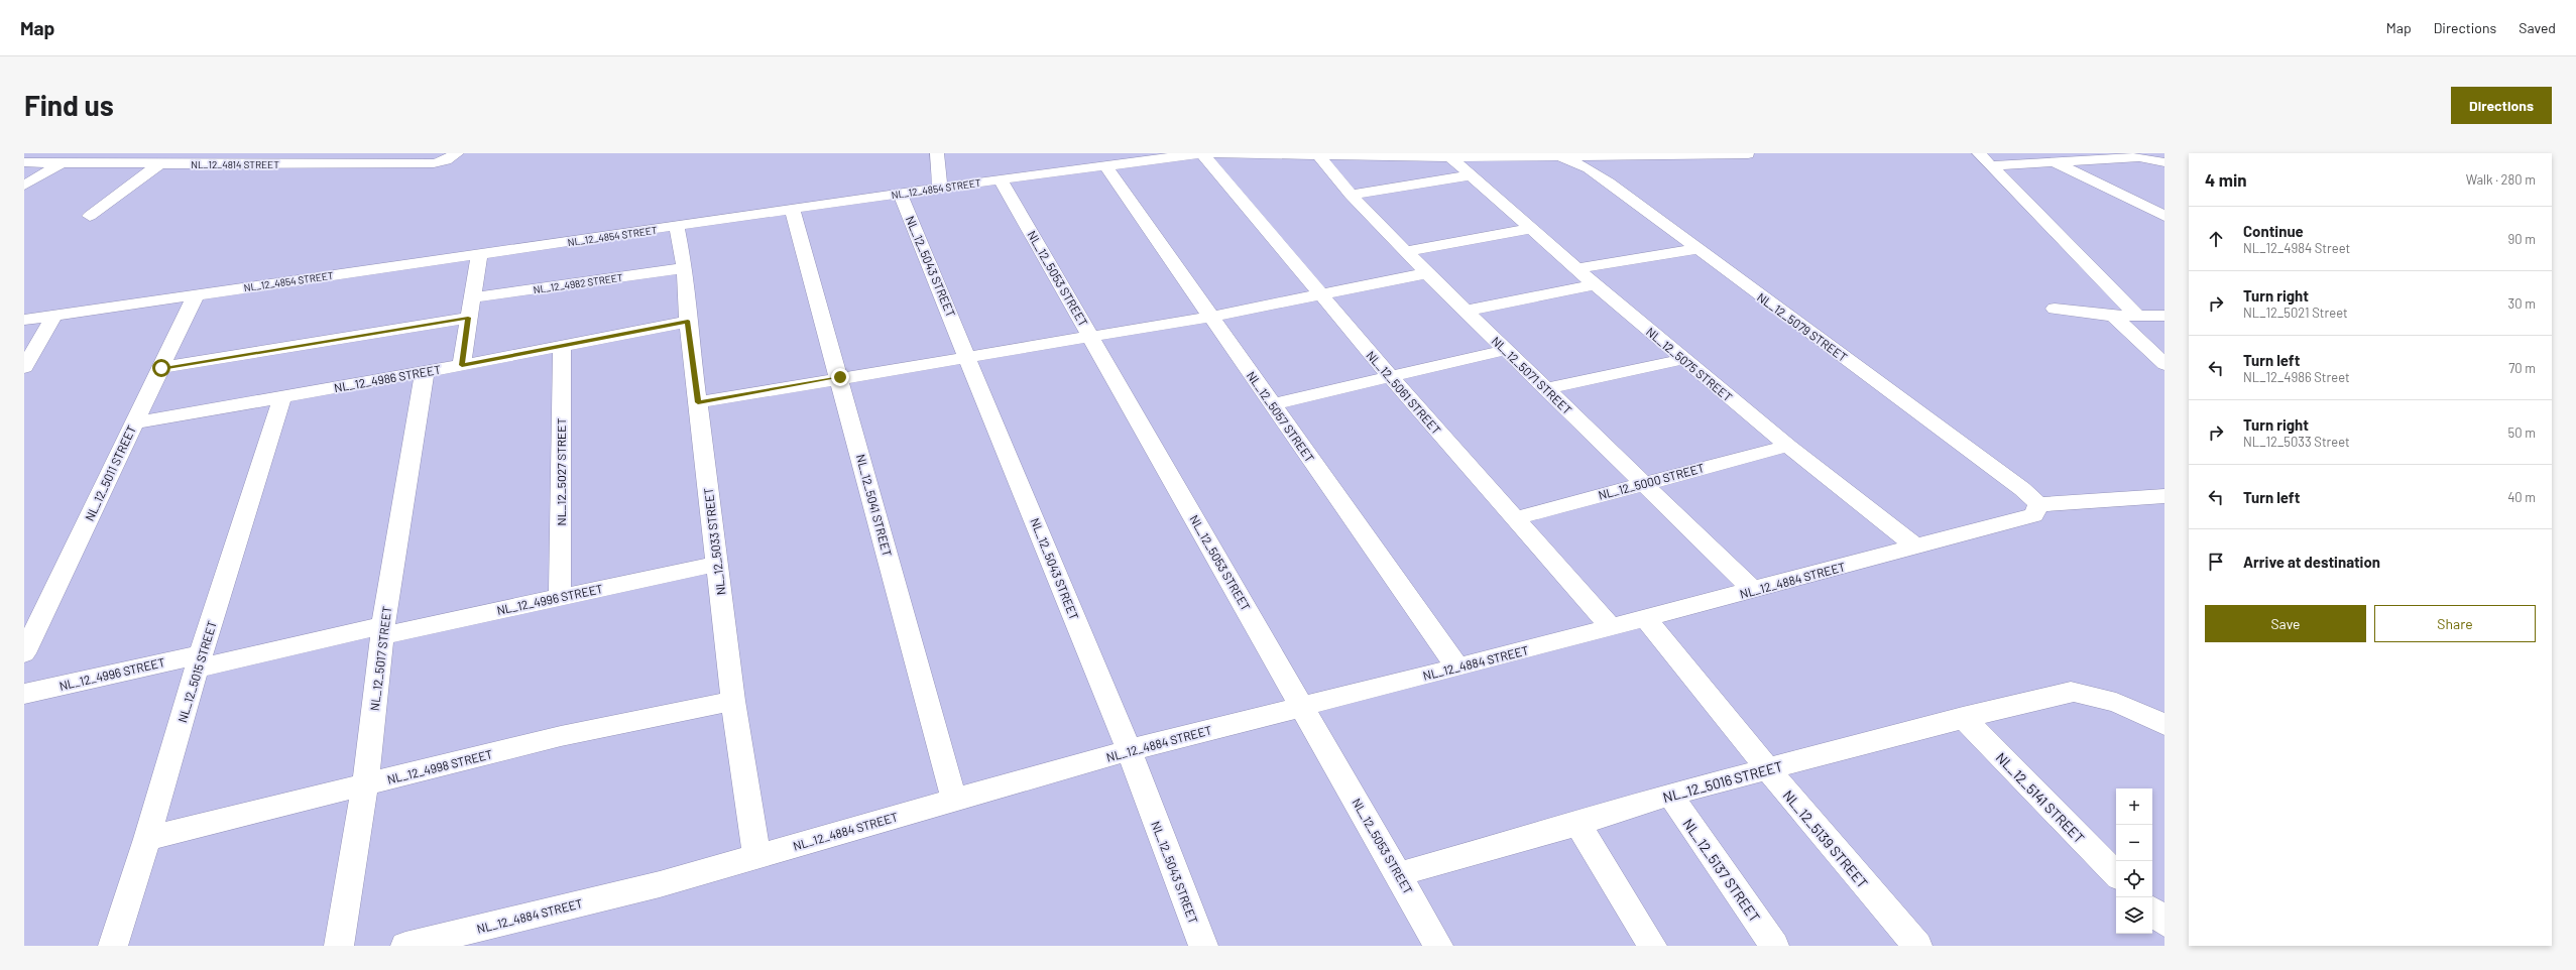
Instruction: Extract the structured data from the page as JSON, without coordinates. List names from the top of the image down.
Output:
{
  "streets": {
    "street": [
      "NL_12_4814 STREET",
      "NL_12_4854 STREET",
      "NL_12_5043 STREET",
      "NL_12_5053 STREET",
      "NL_12_4982 STREET",
      "NL_12_5079 STREET",
      "NL_12_5075 STREET",
      "NL_12_5071 STREET",
      "NL_12_4986 STREET",
      "NL_12_5061 STREET",
      "NL_12_5057 STREET",
      "NL_12_5027 STREET",
      "NL_12_5011 STREET",
      "NL_12_5000 STREET",
      "NL_12_5041 STREET",
      "NL_12_5033 STREET",
      "NL_12_4884 STREET",
      "NL_12_4996 STREET",
      "NL_12_5017 STREET",
      "NL_12_5015 STREET",
      "NL_12_4998 STREET",
      "NL_12_5016 STREET",
      "NL_12_5141 STREET",
      "NL_12_5139 STREET",
      "NL_12_5137 STREET"
    ]
  },
  "crossings": [
    ["NL_12_4854 STREET", "NL_12_5043 STREET"],
    ["NL_12_4854 STREET", "NL_12_5053 STREET"],
    ["NL_12_4854 STREET", "NL_12_5061 STREET"],
    ["NL_12_4854 STREET", "NL_12_5057 STREET"],
    ["NL_12_4854 STREET", "NL_12_5011 STREET"],
    ["NL_12_4854 STREET", "NL_12_5041 STREET"],
    ["NL_12_4854 STREET", "NL_12_5033 STREET"],
    ["NL_12_5043 STREET", "NL_12_4884 STREET"],
    ["NL_12_5053 STREET", "NL_12_4884 STREET"],
    ["NL_12_5053 STREET", "NL_12_5016 STREET"],
    ["NL_12_4982 STREET", "NL_12_5033 STREET"],
    ["NL_12_5079 STREET", "NL_12_4884 STREET"],
    ["NL_12_5075 STREET", "NL_12_5000 STREET"],
    ["NL_12_5075 STREET", "NL_12_4884 STREET"],
    ["NL_12_5071 STREET", "NL_12_5000 STREET"],
    ["NL_12_5071 STREET", "NL_12_4884 STREET"],
    ["NL_12_4986 STREET", "NL_12_5027 STREET"],
    ["NL_12_4986 STREET", "NL_12_5011 STREET"],
    ["NL_12_4986 STREET", "NL_12_5033 STREET"],
    ["NL_12_4986 STREET", "NL_12_5017 STREET"],
    ["NL_12_4986 STREET", "NL_12_5015 STREET"],
    ["NL_12_5061 STREET", "NL_12_5000 STREET"],
    ["NL_12_5061 STREET", "NL_12_4884 STREET"],
    ["NL_12_5057 STREET", "NL_12_4884 STREET"],
    ["NL_12_5027 STREET", "NL_12_4996 STREET"],
    ["NL_12_5041 STREET", "NL_12_4884 STREET"],
    ["NL_12_5033 STREET", "NL_12_4884 STREET"],
    ["NL_12_5033 STREET", "NL_12_4996 STREET"],
    ["NL_12_5033 STREET", "NL_12_4998 STREET"],
    ["NL_12_4884 STREET", "NL_12_5139 STREET"],
    ["NL_12_4996 STREET", "NL_12_5017 STREET"],
    ["NL_12_4996 STREET", "NL_12_5015 STREET"],
    ["NL_12_5017 STREET", "NL_12_4998 STREET"],
    ["NL_12_5015 STREET", "NL_12_4998 STREET"],
    ["NL_12_5016 STREET", "NL_12_5141 STREET"],
    ["NL_12_5016 STREET", "NL_12_5139 STREET"],
    ["NL_12_5016 STREET", "NL_12_5137 STREET"]
  ],
  "page": {
    "header": "Map",
    "nav": ["Map", "Directions", "Saved"],
    "buttons": [
      "Directions",
      ["Save", "Share"]
    ],
    "title": "Find us",
    "heading": ["4 min", "Walk · 280 m"],
    "list": [
      ["Continue", "NL_12_4984 Street", "90 m"],
      ["Turn right", "NL_12_5021 Street", "30 m"],
      ["Turn left", "NL_12_4986 Street", "70 m"],
      ["Turn right", "NL_12_5033 Street", "50 m"],
      ["Turn left", "40 m"],
      "Arrive at destination"
    ],
    "map_buttons": ["+", "−"]
  }
}
